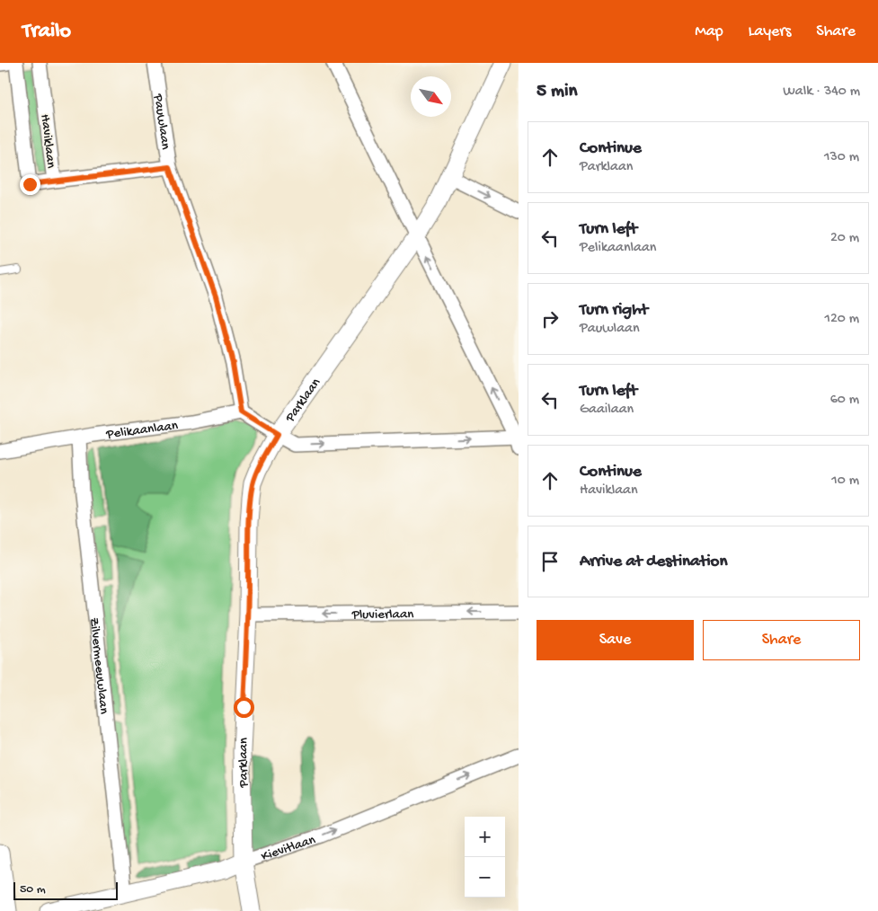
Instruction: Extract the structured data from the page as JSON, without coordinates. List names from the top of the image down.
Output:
{
  "streets": {
    "street": [
      "Pauwlaan",
      "Haviklaan",
      "Parklaan",
      "Pelikaanlaan",
      "Pluvierlaan",
      "Zilvermeeuwlaan",
      "Kievitlaan"
    ]
  },
  "crossings": [
    ["Pauwlaan", "Pelikaanlaan"],
    ["Parklaan", "Pluvierlaan"],
    ["Parklaan", "Kievitlaan"],
    ["Pelikaanlaan", "Zilvermeeuwlaan"],
    ["Zilvermeeuwlaan", "Kievitlaan"]
  ],
  "one_way": ["Pluvierlaan", "Kievitlaan"],
  "scale_bar": "50 m",
  "north": "bottom right",
  "page": {
    "header": "Trailo",
    "nav": ["Map", "Layers", "Share"],
    "heading": ["5 min", "Walk · 340 m"],
    "list": [
      ["Continue", "Parklaan", "130 m"],
      ["Turn left", "Pelikaanlaan", "20 m"],
      ["Turn right", "Pauwlaan", "120 m"],
      ["Turn left", "Gaailaan", "60 m"],
      ["Continue", "Haviklaan", "10 m"],
      "Arrive at destination"
    ],
    "buttons": ["Save", "Share"],
    "map_buttons": ["+", "−"],
    "scale": "50 m"
  }
}
